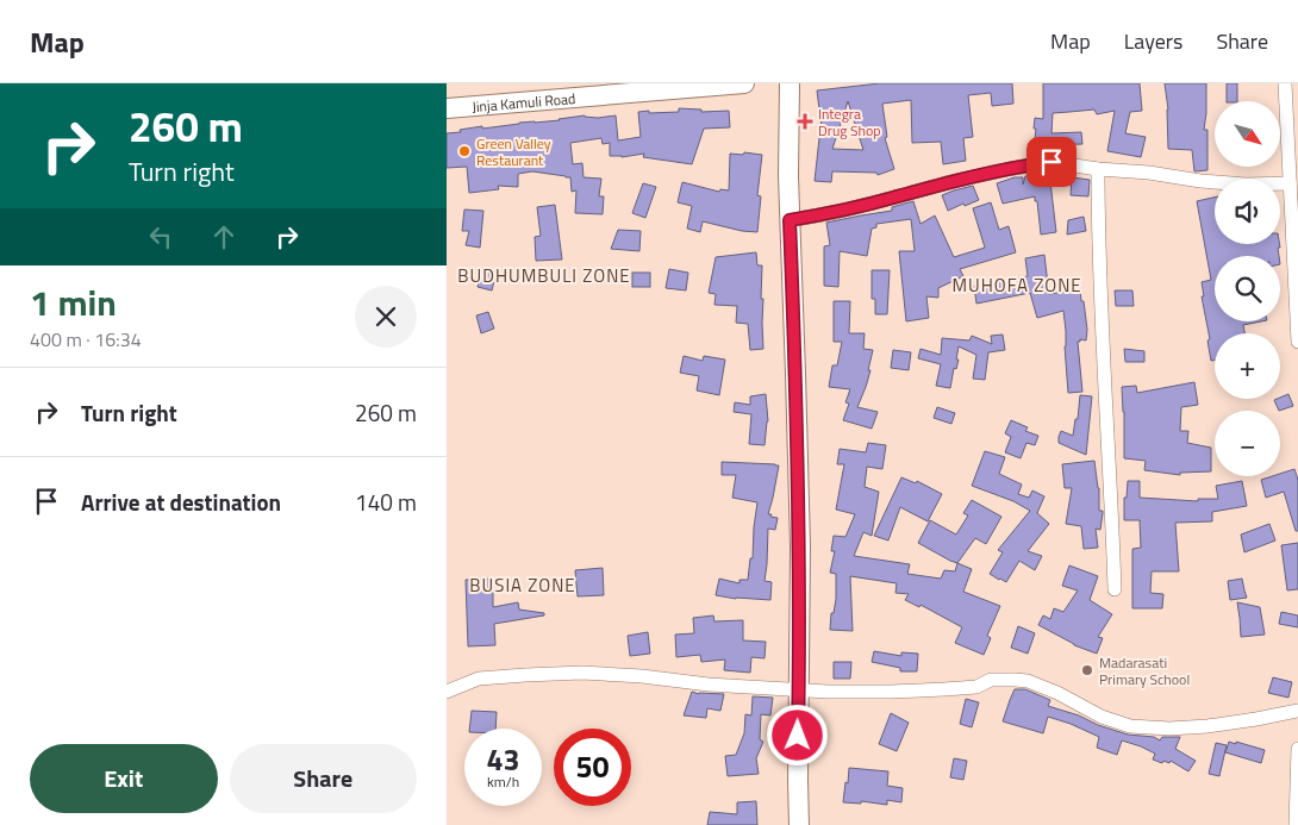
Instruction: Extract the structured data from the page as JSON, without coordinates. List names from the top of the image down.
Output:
{
  "streets": {
    "main road": ["Jinja Kamuli Road"]
  },
  "districts": ["BUDHUMBULI ZONE", "MUHOFA ZONE", "BUSIA ZONE"],
  "places": {
    "health": ["Integra Drug Shop"],
    "other": ["Green Valley Restaurant", "Madarasati Primary School"]
  },
  "north": "bottom right",
  "page": {
    "header": "Map",
    "nav": ["Map", "Layers", "Share"],
    "turn": ["260 m", "Turn right"],
    "map_buttons": ["+", "−"],
    "heading": ["1 min", "400 m · 16:34"],
    "list": [
      {
        "name": "Turn right",
        "value": "260 m"
      },
      {
        "name": "Arrive at destination",
        "value": "140 m"
      }
    ],
    "speed": "43 km/h",
    "limit": "50",
    "buttons": ["Exit", "Share"]
  }
}
